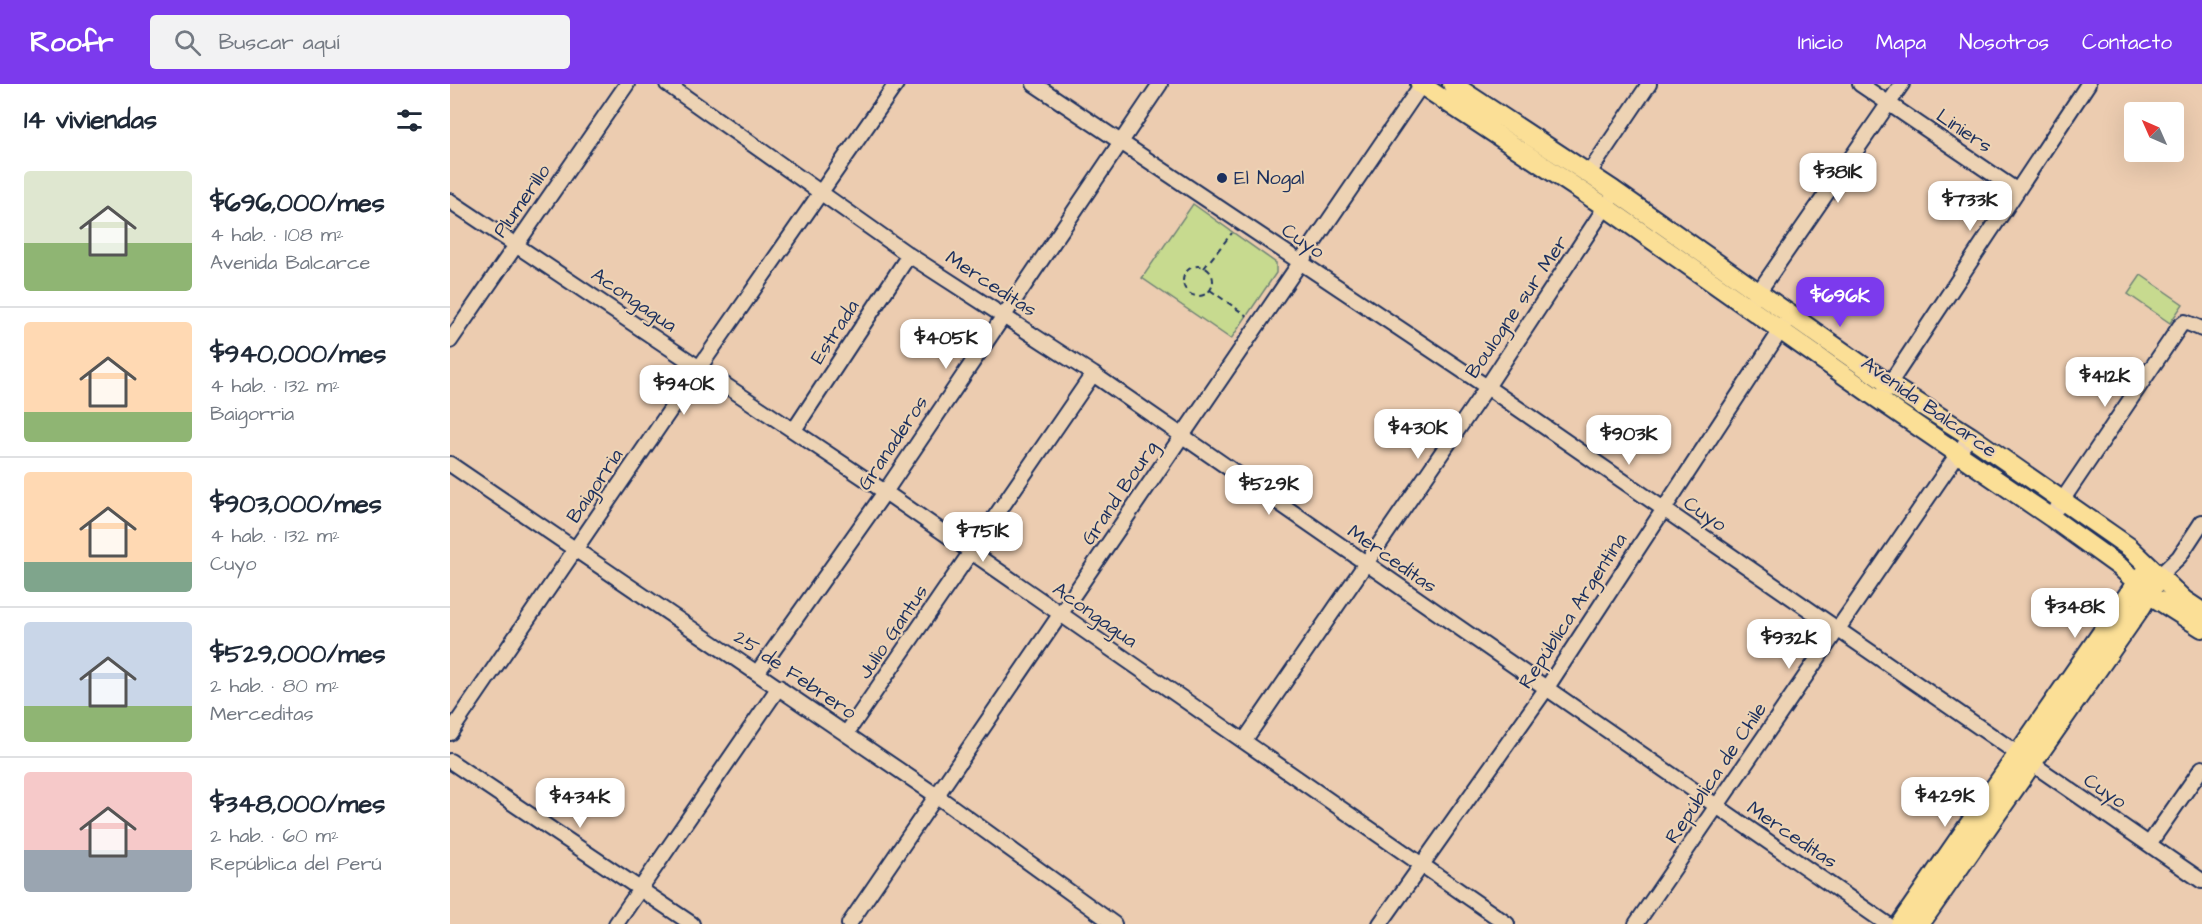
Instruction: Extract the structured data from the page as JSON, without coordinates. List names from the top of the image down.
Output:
{
  "streets": {
    "main road": ["Avenida Balcarce"],
    "street": [
      "Liniers",
      "Plumerillo",
      "Cuyo",
      "Merceditas",
      "Acongagua",
      "Boulogne sur Mer",
      "Estrada",
      "Granaderos",
      "Baigorria",
      "Grand Bourg",
      "República Argentina",
      "Julio Gantus",
      "25 de Febrero",
      "República de Chile"
    ]
  },
  "crossings": [
    ["Plumerillo", "Acongagua"],
    ["Cuyo", "Boulogne sur Mer"],
    ["Cuyo", "Granaderos"],
    ["Cuyo", "Grand Bourg"],
    ["Cuyo", "República Argentina"],
    ["Cuyo", "República de Chile"],
    ["Merceditas", "Boulogne sur Mer"],
    ["Merceditas", "Estrada"],
    ["Merceditas", "Granaderos"],
    ["Merceditas", "Baigorria"],
    ["Merceditas", "Grand Bourg"],
    ["Merceditas", "República Argentina"],
    ["Merceditas", "Julio Gantus"],
    ["Merceditas", "República de Chile"],
    ["Acongagua", "Boulogne sur Mer"],
    ["Acongagua", "Estrada"],
    ["Acongagua", "Granaderos"],
    ["Acongagua", "Baigorria"],
    ["Acongagua", "Grand Bourg"],
    ["Acongagua", "República Argentina"],
    ["Acongagua", "Julio Gantus"],
    ["Boulogne sur Mer", "Avenida Balcarce"],
    ["Avenida Balcarce", "Grand Bourg"],
    ["Avenida Balcarce", "República Argentina"],
    ["Avenida Balcarce", "República de Chile"],
    ["Granaderos", "25 de Febrero"],
    ["Baigorria", "25 de Febrero"],
    ["Grand Bourg", "25 de Febrero"],
    ["Julio Gantus", "25 de Febrero"]
  ],
  "places": ["El Nogal"],
  "north": "top left",
  "page": {
    "header": "Roofr",
    "search": "Buscar aquí",
    "nav": [
      "Inicio",
      "Mapa",
      "Nosotros",
      "Contacto"
    ],
    "heading": "14 viviendas",
    "price": [
      "$381K",
      "$733K",
      "$696K",
      "$405K",
      "$412K",
      "$940K",
      "$430K",
      "$903K",
      "$529K",
      "$751K",
      "$348K",
      "$932K",
      "$429K",
      "$434K"
    ],
    "list": [
      {
        "name": "$696,000/mes",
        "note": "4 hab. · 108 m² · Avenida Balcarce"
      },
      {
        "name": "$940,000/mes",
        "note": "4 hab. · 132 m² · Baigorria"
      },
      {
        "name": "$903,000/mes",
        "note": "4 hab. · 132 m² · Cuyo"
      },
      {
        "name": "$529,000/mes",
        "note": "2 hab. · 80 m² · Merceditas"
      },
      {
        "name": "$348,000/mes",
        "note": "2 hab. · 60 m² · República del Perú"
      }
    ]
  }
}
